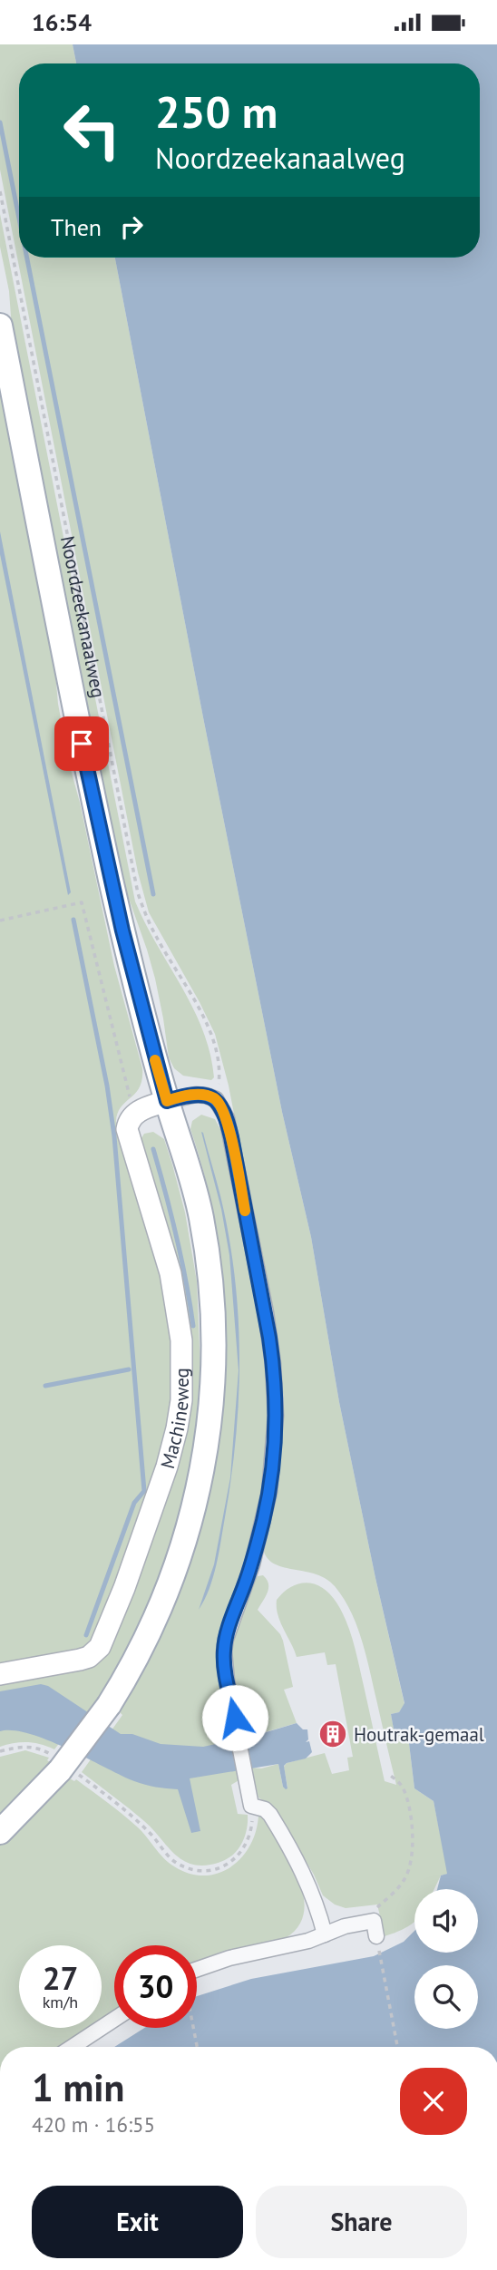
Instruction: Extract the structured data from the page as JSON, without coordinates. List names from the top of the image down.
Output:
{
  "streets": {
    "main road": ["Noordzeekanaalweg"],
    "street": ["Machineweg"]
  },
  "places": {
    "building": ["Houtrak-gemaal"]
  },
  "page": {
    "status": "16:54",
    "turn": ["250 m", "Noordzeekanaalweg"],
    "then": "Then",
    "speed": "27 km/h",
    "limit": "30",
    "heading": ["1 min", "420 m · 16:55"],
    "buttons": ["Exit", "Share"]
  }
}
